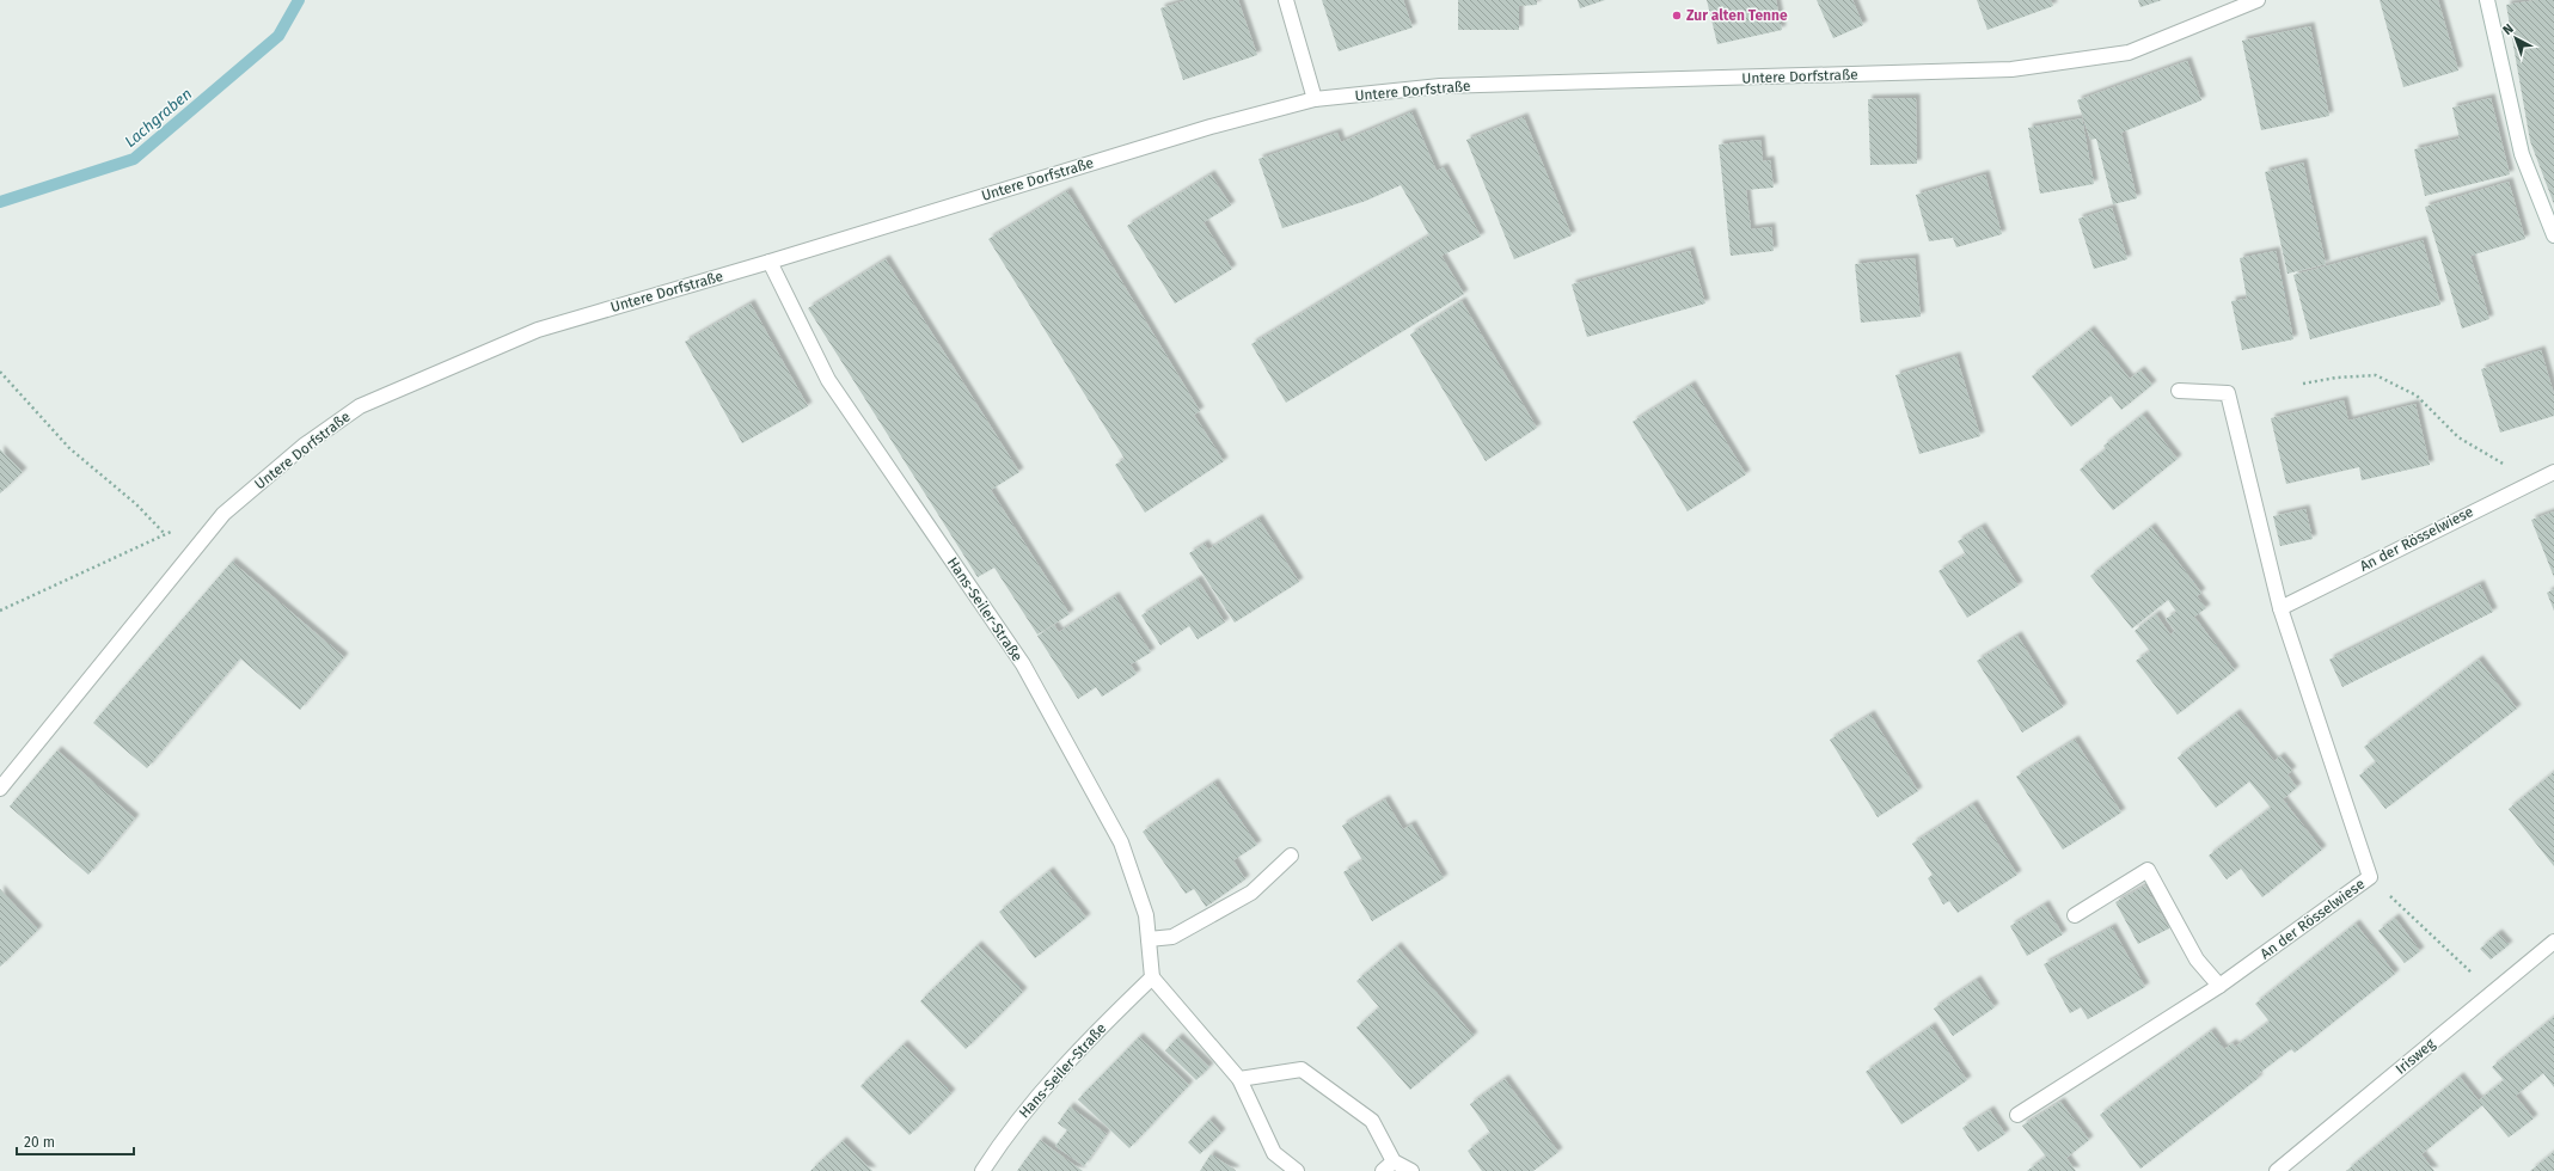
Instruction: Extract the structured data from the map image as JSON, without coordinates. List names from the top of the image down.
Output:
{
  "streets": {
    "street": [
      "Untere Dorfstraße",
      "An der Rösselwiese",
      "Hans-Seiler-Straße",
      "Irisweg"
    ]
  },
  "crossings": [
    ["Untere Dorfstraße", "Hans-Seiler-Straße"]
  ],
  "water": ["Lachgraben"],
  "places": ["Zur alten Tenne"],
  "scale_bar": "20 m",
  "north": "top left"
}
